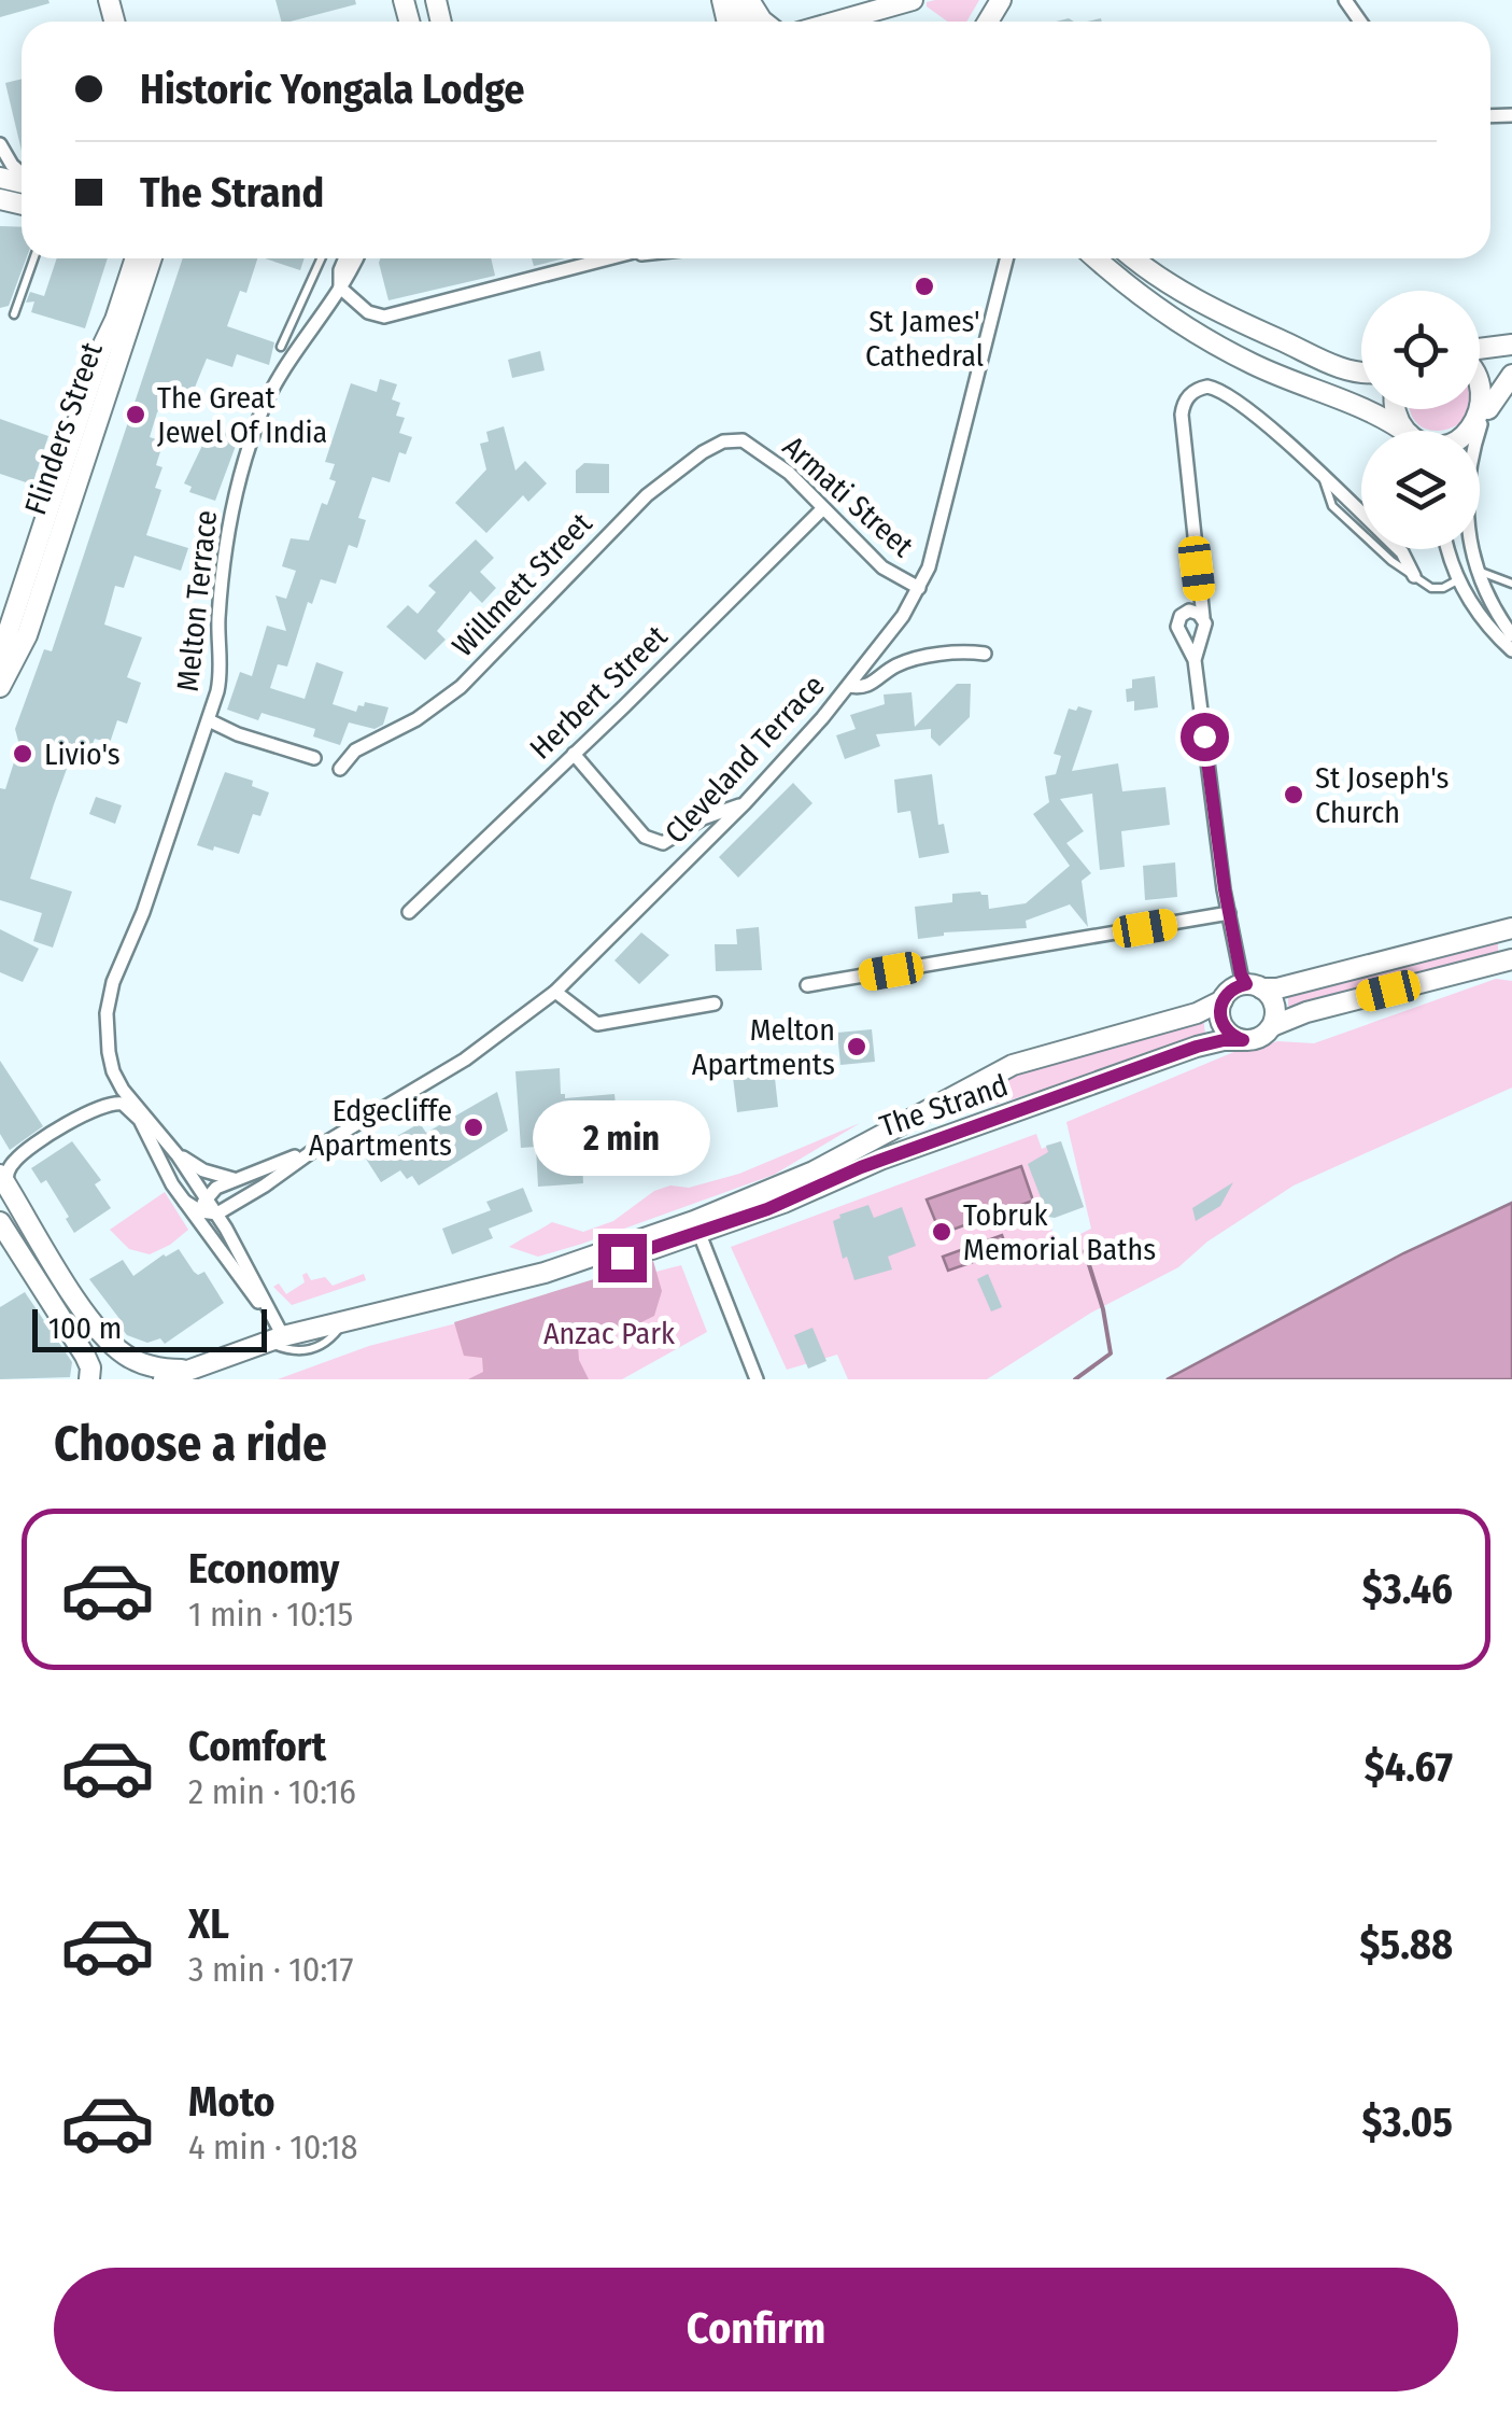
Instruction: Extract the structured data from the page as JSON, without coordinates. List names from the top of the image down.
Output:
{
  "streets": {
    "street": [
      "Flinders Street",
      "Armati Street",
      "Willmett Street",
      "Melton Terrace",
      "Herbert Street",
      "Cleveland Terrace",
      "The Strand"
    ]
  },
  "crossings": [
    ["Armati Street", "Willmett Street"],
    ["Armati Street", "Herbert Street"],
    ["Armati Street", "Cleveland Terrace"],
    ["Melton Terrace", "Cleveland Terrace"],
    ["Melton Terrace", "The Strand"]
  ],
  "parks": ["Anzac Park"],
  "places": [
    "St James' Cathedral",
    "The Great Jewel Of India",
    "Livio's",
    "St Joseph's Church",
    "Melton Apartments",
    "Edgecliffe Apartments",
    "Tobruk Memorial Baths"
  ],
  "scale_bar": "100 m",
  "page": {
    "banner": ["Historic Yongala Lodge", "The Strand"],
    "bubble": "2 min",
    "scale": "100 m",
    "heading": "Choose a ride",
    "list": [
      {
        "name": "Economy",
        "note": "1 min · 10:15",
        "value": "$3.46"
      },
      {
        "name": "Comfort",
        "note": "2 min · 10:16",
        "value": "$4.67"
      },
      {
        "name": "XL",
        "note": "3 min · 10:17",
        "value": "$5.88"
      },
      {
        "name": "Moto",
        "note": "4 min · 10:18",
        "value": "$3.05"
      }
    ],
    "buttons": "Confirm"
  }
}
